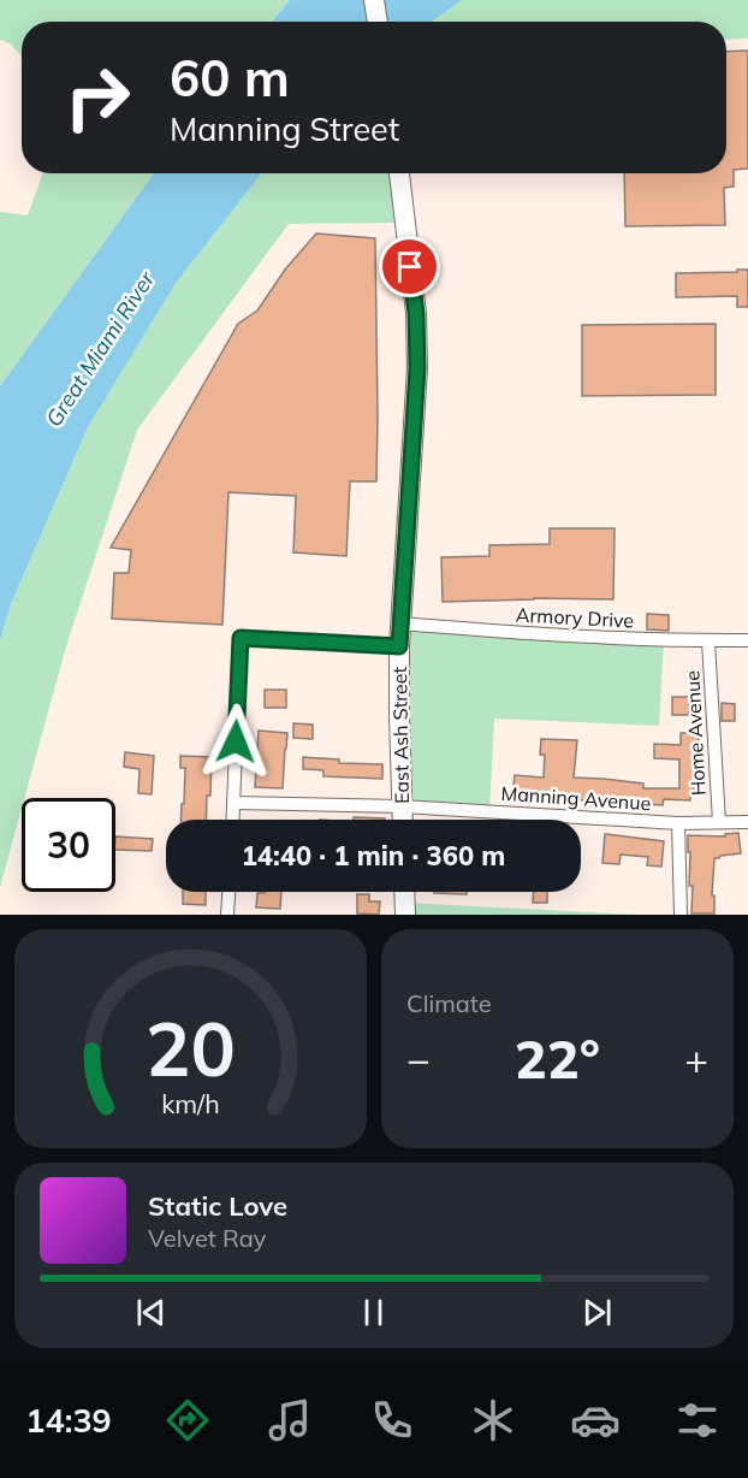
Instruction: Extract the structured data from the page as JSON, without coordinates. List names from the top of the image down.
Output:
{
  "streets": {
    "main road": ["East Ash Street"],
    "street": ["Armory Drive", "Home Avenue", "Manning Avenue"]
  },
  "crossings": [
    ["Armory Drive", "Home Avenue"],
    ["Armory Drive", "East Ash Street"],
    ["Home Avenue", "Manning Avenue"],
    ["East Ash Street", "Manning Avenue"]
  ],
  "water": ["Great Miami River"],
  "page": {
    "turn": ["60 m", "Manning Street"],
    "limit": "30",
    "trip": "14:40 · 1 min · 360 m",
    "tile": "Climate",
    "heat": ["−", "22°", "+"],
    "song": ["Static Love", "Velvet Ray"],
    "tabs": "14:39",
    "gauge": ["20", "km/h"]
  }
}
